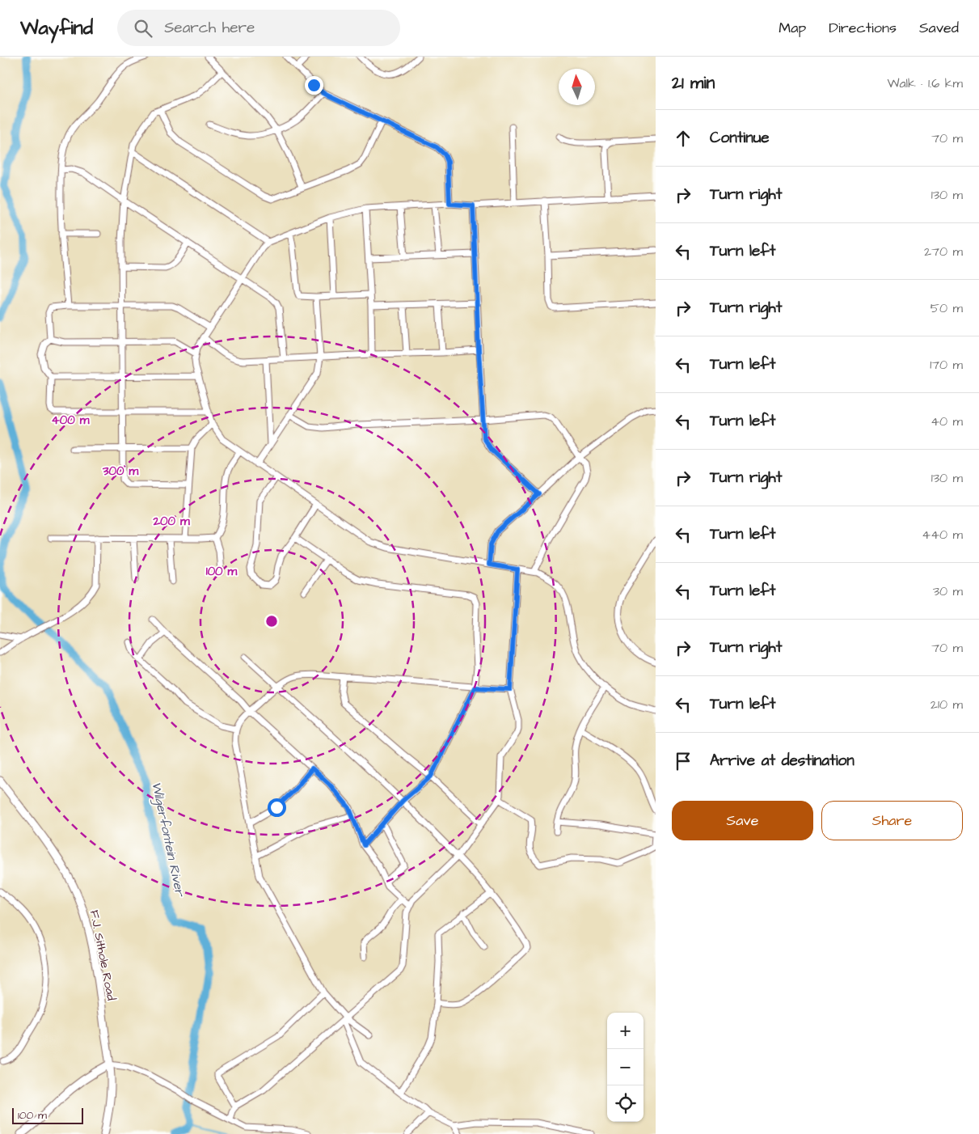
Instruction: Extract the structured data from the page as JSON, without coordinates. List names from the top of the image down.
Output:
{
  "streets": {
    "street": ["F.J. Sithole Road"]
  },
  "water": ["Wilgerfontein River"],
  "scale_bar": "100 m",
  "north": "top",
  "page": {
    "header": "Wayfind",
    "search": "Search here",
    "nav": ["Map", "Directions", "Saved"],
    "heading": ["21 min", "Walk · 1.6 km"],
    "list": [
      ["Continue", "70 m"],
      ["Turn right", "130 m"],
      ["Turn left", "270 m"],
      ["Turn right", "50 m"],
      ["Turn left", "170 m"],
      ["Turn left", "40 m"],
      ["Turn right", "130 m"],
      ["Turn left", "440 m"],
      ["Turn left", "30 m"],
      ["Turn right", "70 m"],
      ["Turn left", "210 m"],
      "Arrive at destination"
    ],
    "buttons": ["Save", "Share"],
    "map_buttons": ["+", "−"],
    "scale": "100 m"
  },
  "rings": [
    "400 m",
    "300 m",
    "200 m",
    "100 m"
  ]
}
